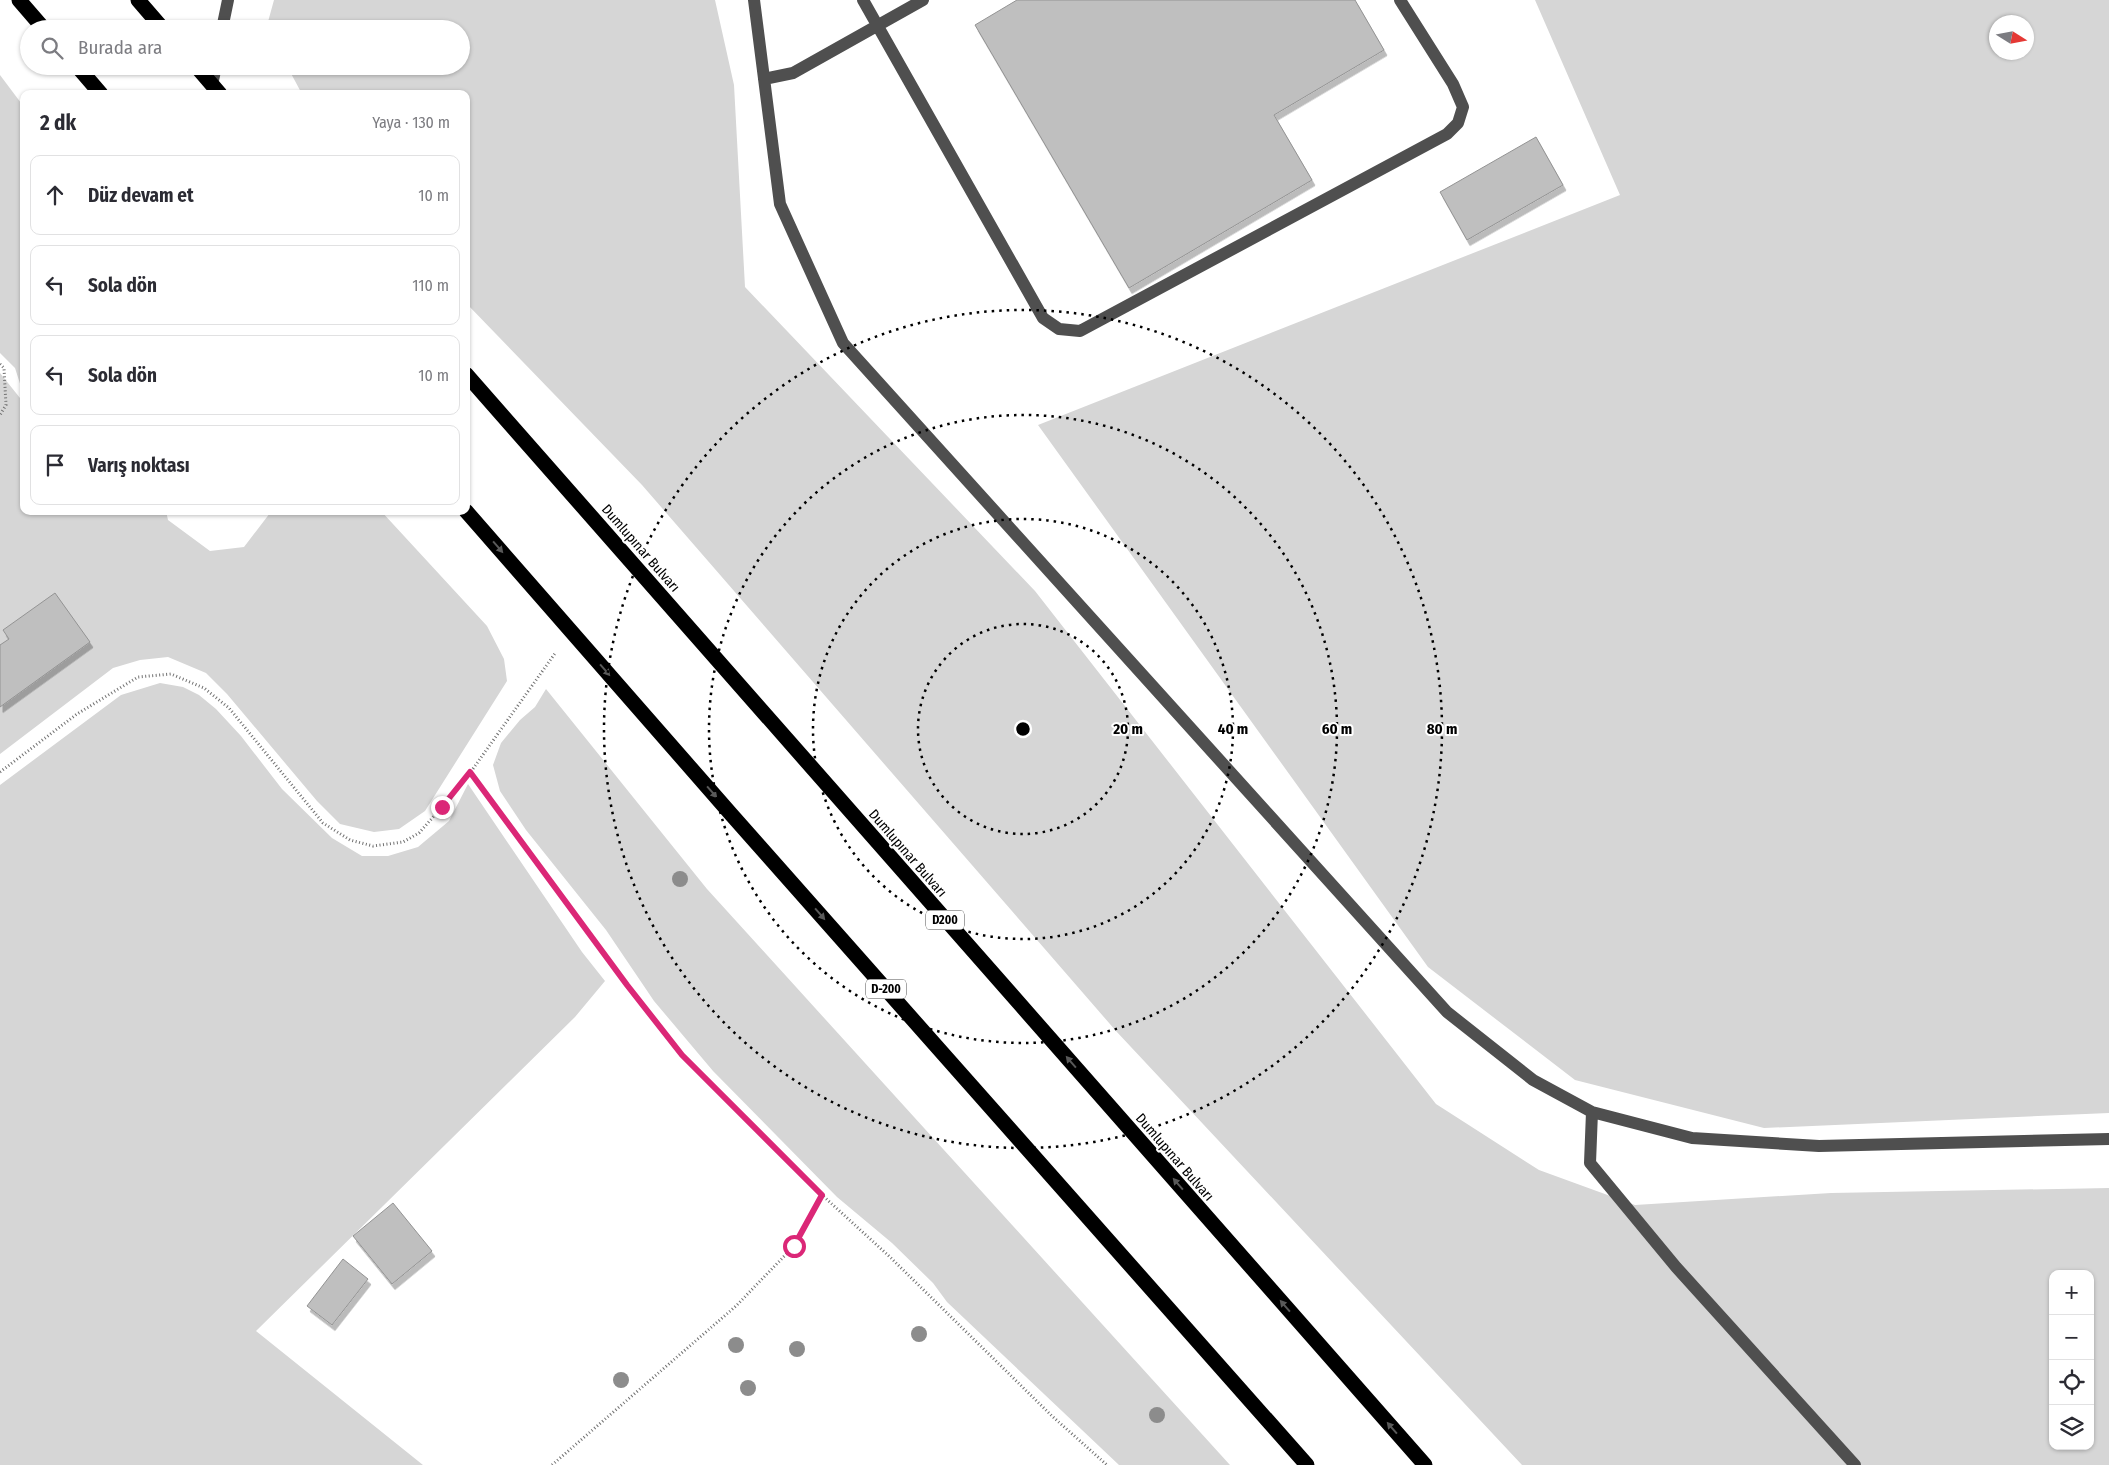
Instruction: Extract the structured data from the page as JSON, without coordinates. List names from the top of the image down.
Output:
{
  "streets": {
    "highway": ["Dumlupınar Bulvarı", "D200", "D-200"]
  },
  "north": "right",
  "page": {
    "search": "Burada ara",
    "heading": ["2 dk", "Yaya · 130 m"],
    "list": [
      ["Düz devam et", "10 m"],
      ["Sola dön", "110 m"],
      ["Sola dön", "10 m"],
      "Varış noktası"
    ],
    "map_buttons": ["+", "−"]
  },
  "rings": [
    "20 m",
    "40 m",
    "60 m",
    "80 m"
  ]
}
